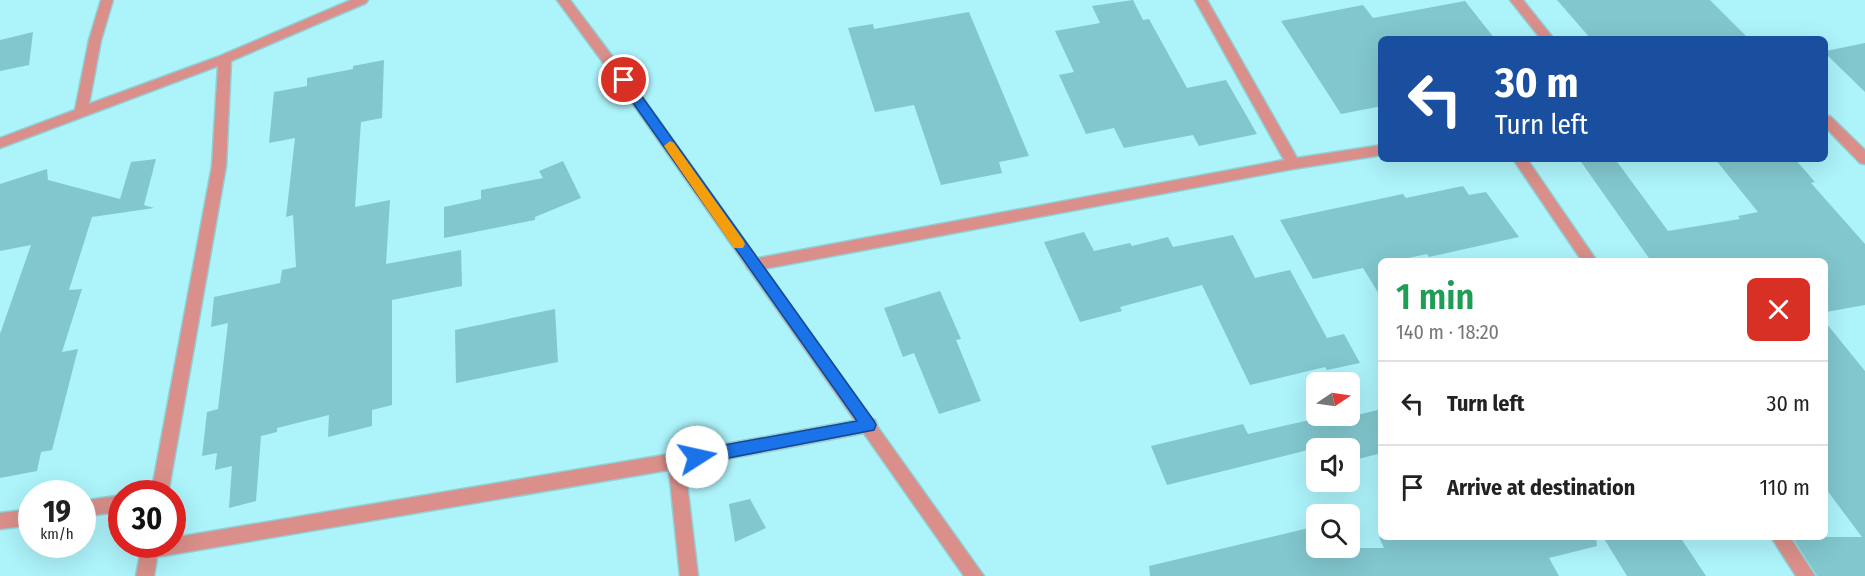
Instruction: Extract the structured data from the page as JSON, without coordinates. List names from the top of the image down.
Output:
{
  "north": "right",
  "page": {
    "turn": ["30 m", "Turn left"],
    "heading": ["1 min", "140 m · 18:20"],
    "list": [
      {
        "name": "Turn left",
        "value": "30 m"
      },
      {
        "name": "Arrive at destination",
        "value": "110 m"
      }
    ],
    "speed": "19 km/h",
    "limit": "30"
  }
}
